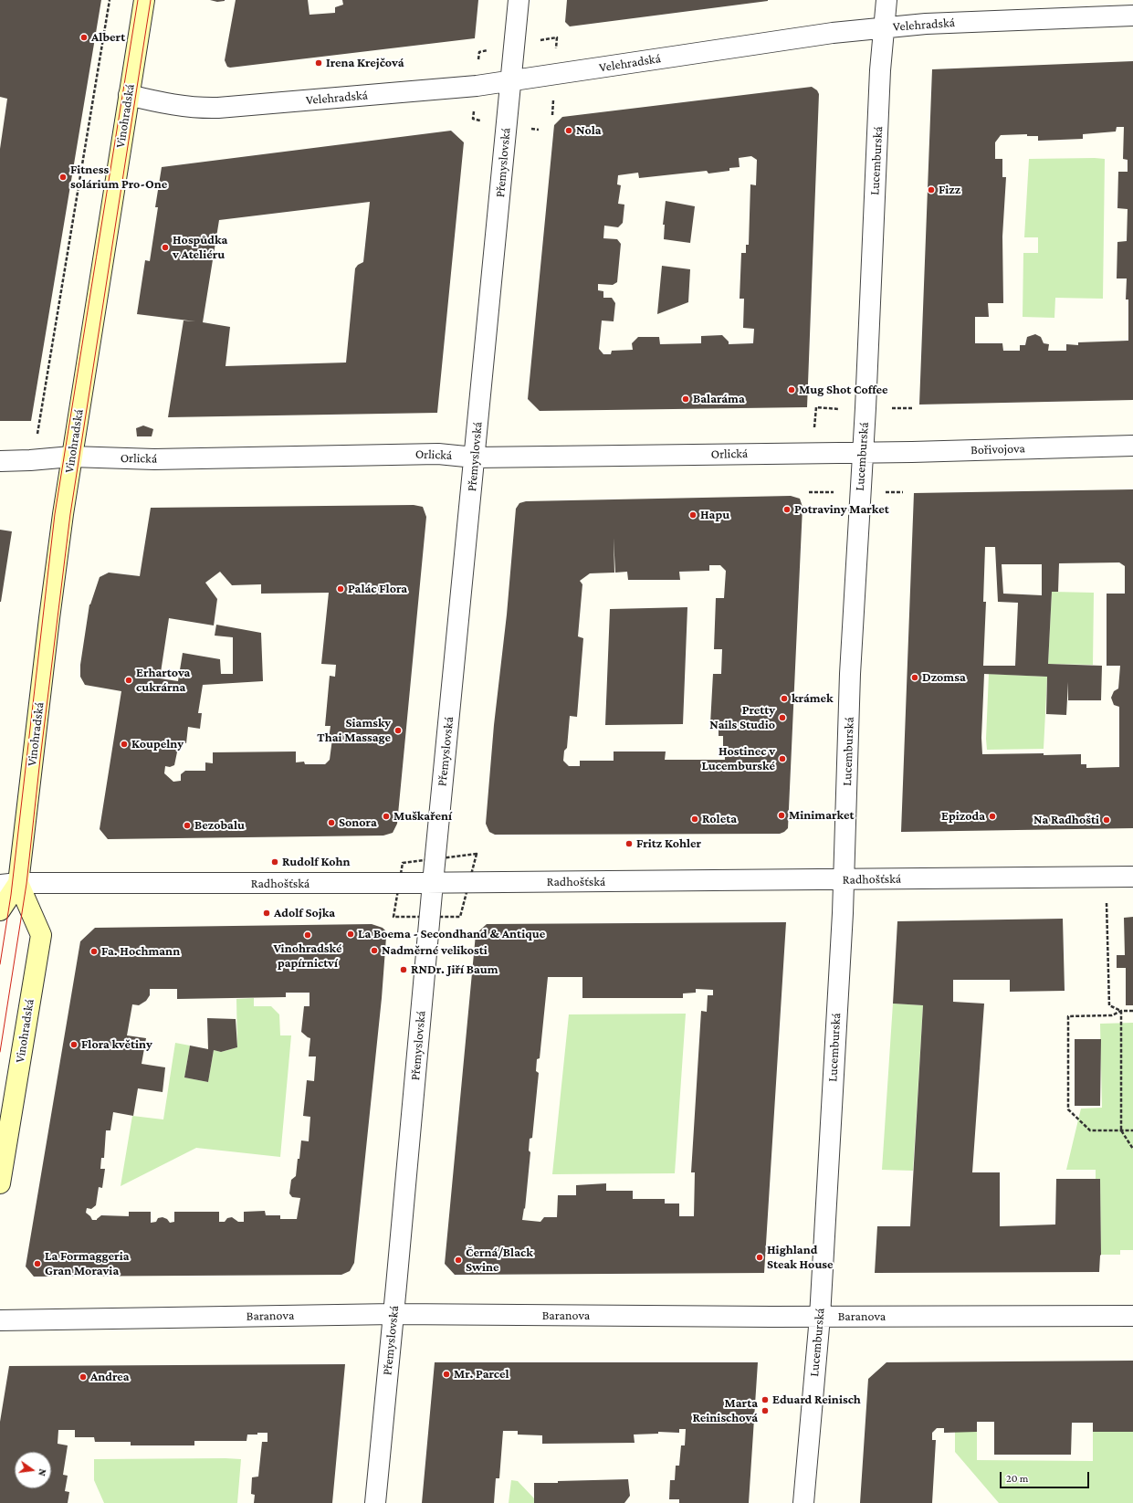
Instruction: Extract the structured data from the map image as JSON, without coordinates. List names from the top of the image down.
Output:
{
  "streets": {
    "main road": ["Vinohradská"],
    "street": [
      "Velehradská",
      "Lucemburská",
      "Přemyslovská",
      "Bořivojova",
      "Orlická",
      "Radhošťská",
      "Baranova"
    ]
  },
  "crossings": [
    ["Velehradská", "Vinohradská"],
    ["Velehradská", "Lucemburská"],
    ["Velehradská", "Přemyslovská"],
    ["Vinohradská", "Orlická"],
    ["Vinohradská", "Radhošťská"],
    ["Lucemburská", "Bořivojova"],
    ["Lucemburská", "Orlická"],
    ["Lucemburská", "Radhošťská"],
    ["Lucemburská", "Baranova"],
    ["Přemyslovská", "Orlická"],
    ["Přemyslovská", "Radhošťská"],
    ["Přemyslovská", "Baranova"],
    ["Bořivojova", "Orlická"]
  ],
  "places": [
    "Albert",
    "Irena Krejčová",
    "Nola",
    "Fitness solárium Pro-One",
    "Fizz",
    "Hospůdka v Ateliéru",
    "Mug Shot Coffee",
    "Balaráma",
    "Potraviny Market",
    "Hapu",
    "Palác Flora",
    "Dzomsa",
    "Erhartova cukrárna",
    "krámek",
    "Pretty Nails Studio",
    "Siamsky Thai Massage",
    "Koupelny",
    "Hostinec v Lucemburské",
    "Minimarket",
    "Muškaření",
    "Epizoda",
    "Roleta",
    "Na Radhošti",
    "Sonora",
    "Bezobalu",
    "Fritz Kohler",
    "Rudolf Kohn",
    "Adolf Sojka",
    "La Boema - Secondhand & Antique",
    "Vinohradské papírnictví",
    "Nadměrné velikosti",
    "Fa. Hochmann",
    "RNDr. Jiří Baum",
    "Flora květiny",
    "Highland Steak House",
    "Černá/Black Swine",
    "La Formaggeria Gran Moravia",
    "Mr. Parcel",
    "Andrea",
    "Eduard Reinisch",
    "Marta Reinischová"
  ],
  "scale_bar": "20 m",
  "north": "right"
}
